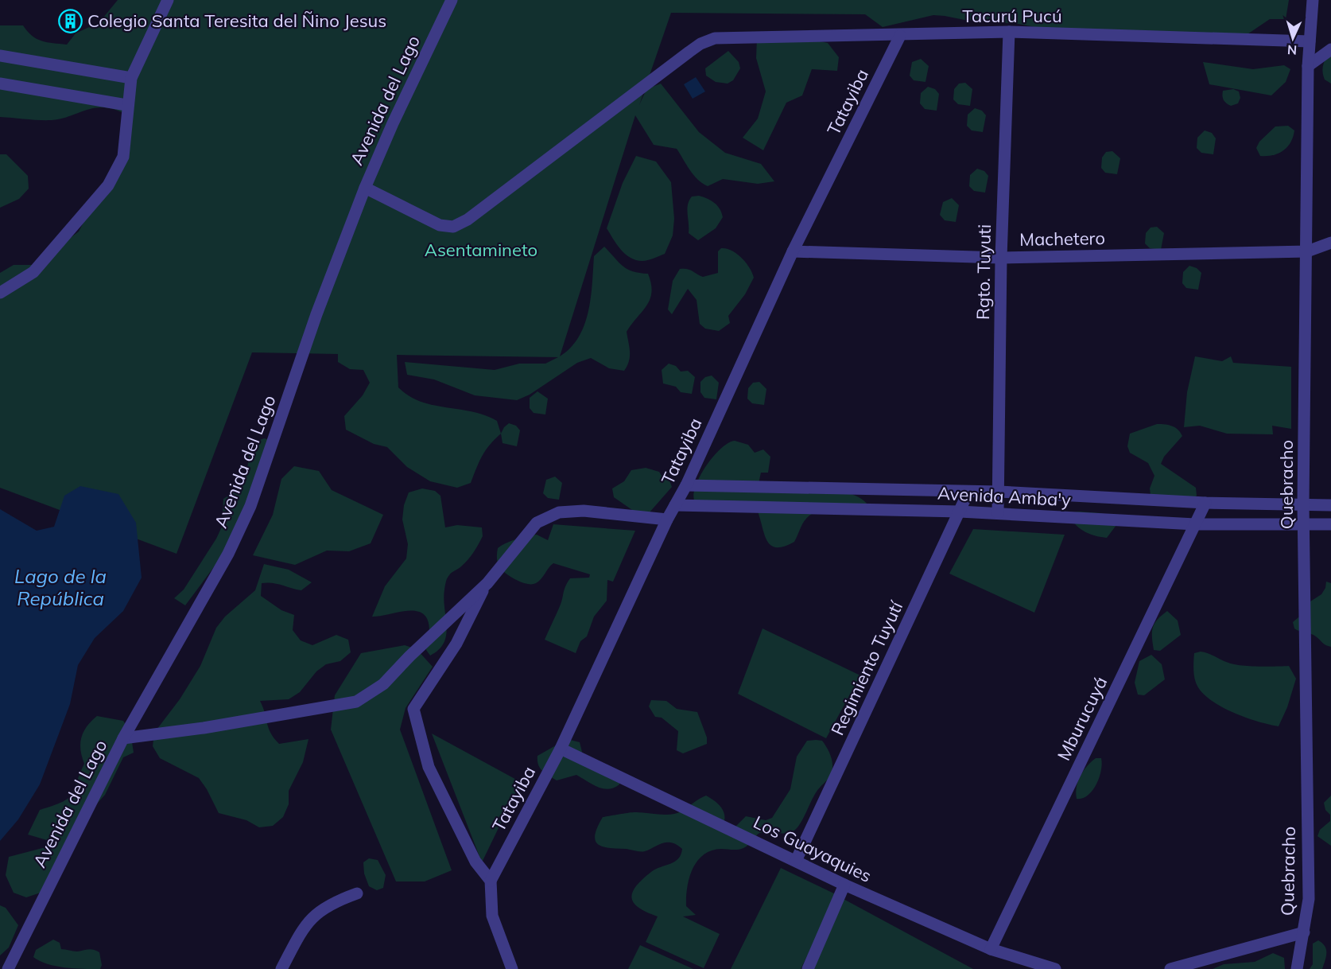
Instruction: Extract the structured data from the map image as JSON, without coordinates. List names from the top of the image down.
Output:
{
  "streets": {
    "street": [
      "Tacurú Pucú",
      "Avenida del Lago",
      "Tatayiba",
      "Machetero",
      "Rgto. Tuyuti",
      "Quebracho",
      "Avenida Amba'y",
      "Regimiento Tuyutí",
      "Mburucuyá",
      "Los Guayaquies"
    ]
  },
  "crossings": [
    ["Tacurú Pucú", "Avenida del Lago"],
    ["Tacurú Pucú", "Tatayiba"],
    ["Tacurú Pucú", "Rgto. Tuyuti"],
    ["Tacurú Pucú", "Quebracho"],
    ["Tatayiba", "Machetero"],
    ["Tatayiba", "Avenida Amba'y"],
    ["Tatayiba", "Los Guayaquies"],
    ["Machetero", "Rgto. Tuyuti"],
    ["Machetero", "Quebracho"],
    ["Rgto. Tuyuti", "Avenida Amba'y"],
    ["Quebracho", "Avenida Amba'y"],
    ["Avenida Amba'y", "Regimiento Tuyutí"],
    ["Avenida Amba'y", "Mburucuyá"],
    ["Regimiento Tuyutí", "Los Guayaquies"],
    ["Mburucuyá", "Los Guayaquies"]
  ],
  "water": ["Lago de la República"],
  "parks": ["Asentamineto"],
  "places": {
    "building": ["Colegio Santa Teresita del Ñino Jesus"]
  },
  "north": "bottom"
}
